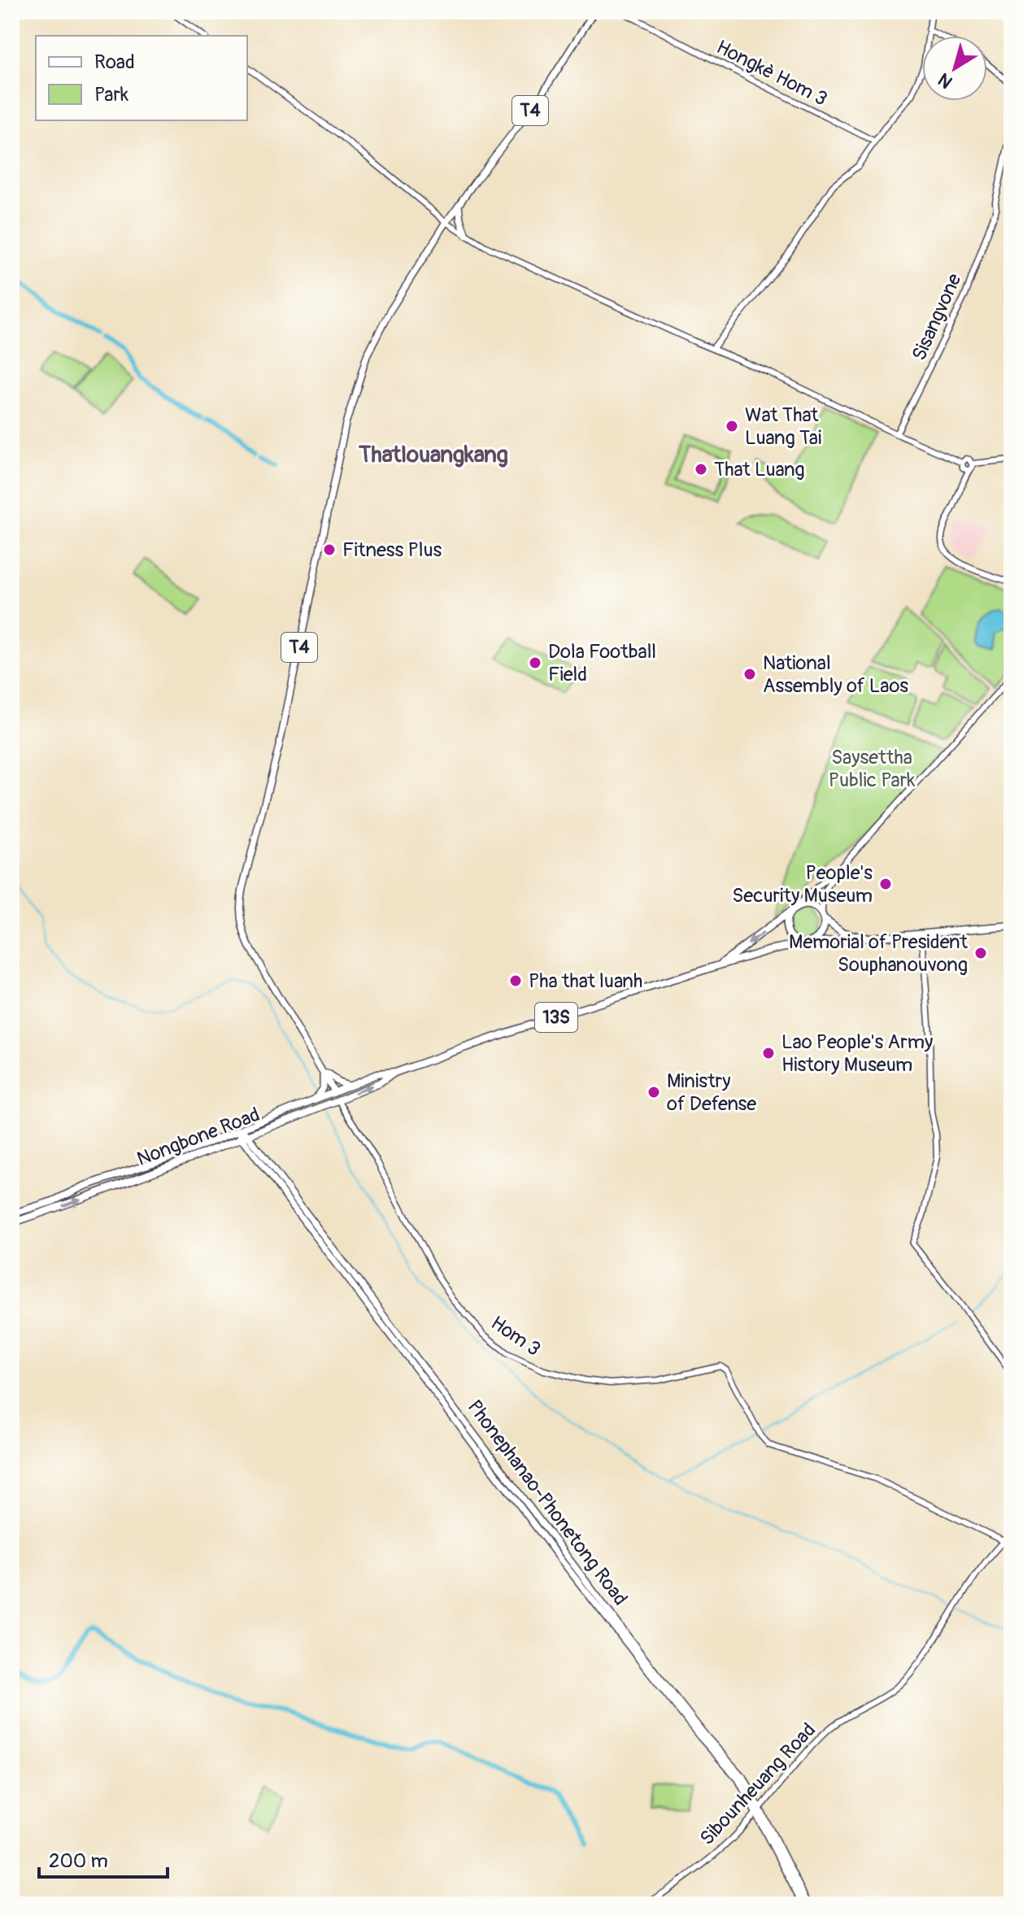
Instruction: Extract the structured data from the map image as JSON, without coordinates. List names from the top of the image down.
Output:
{
  "streets": {
    "highway": ["13S", "Nongbone Road"],
    "main road": ["T4", "Phonephanao-Phonetong Road"],
    "street": [
      "Hongkè Hom 3",
      "Sisangvone",
      "Hom 3",
      "Sibounheuang Road"
    ]
  },
  "crossings": [
    ["T4", "Nongbone Road"],
    ["Nongbone Road", "Hom 3"],
    ["Nongbone Road", "Phonephanao-Phonetong Road"],
    ["Hom 3", "Sibounheuang Road"],
    ["Phonephanao-Phonetong Road", "Sibounheuang Road"]
  ],
  "districts": ["Thatlouangkang"],
  "parks": ["Saysettha Public Park"],
  "places": [
    "Wat That Luang Tai",
    "That Luang",
    "Fitness Plus",
    "Dola Football Field",
    "National Assembly of Laos",
    "People's Security Museum",
    "Memorial of President Souphanouvong",
    "Pha that luanh",
    "Lao People's Army History Museum",
    "Ministry of Defense"
  ],
  "legend": ["Road", "Park"],
  "scale_bar": "200 m",
  "north": "bottom left"
}
